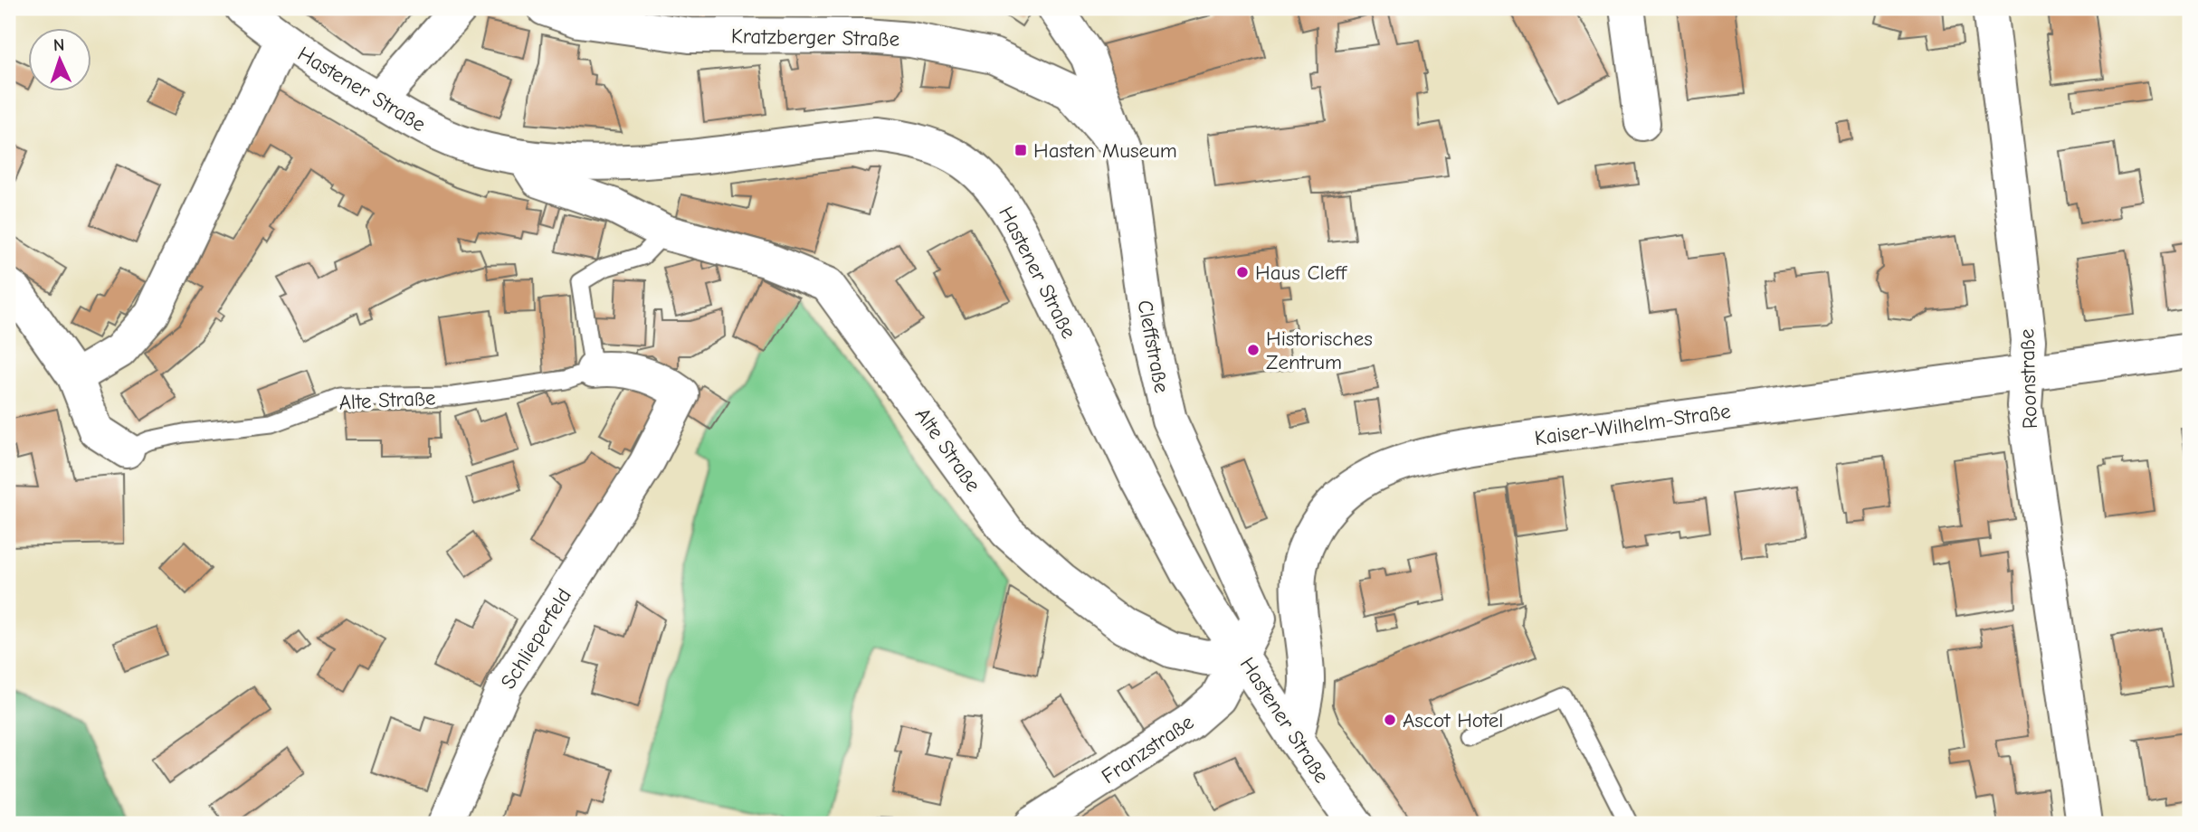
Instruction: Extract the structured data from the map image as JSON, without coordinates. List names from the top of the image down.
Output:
{
  "streets": {
    "street": [
      "Kratzberger Straße",
      "Hastener Straße",
      "Cleffstraße",
      "Roonstraße",
      "Alte Straße",
      "Kaiser-Wilhelm-Straße",
      "Schlieperfeld",
      "Franzstraße"
    ]
  },
  "crossings": [
    ["Kratzberger Straße", "Cleffstraße"],
    ["Hastener Straße", "Cleffstraße"],
    ["Hastener Straße", "Alte Straße"],
    ["Hastener Straße", "Kaiser-Wilhelm-Straße"],
    ["Hastener Straße", "Franzstraße"],
    ["Cleffstraße", "Alte Straße"],
    ["Cleffstraße", "Franzstraße"],
    ["Roonstraße", "Kaiser-Wilhelm-Straße"],
    ["Alte Straße", "Schlieperfeld"],
    ["Alte Straße", "Franzstraße"]
  ],
  "places": {
    "transit": ["Hasten Museum"],
    "other": ["Haus Cleff", "Historisches Zentrum", "Ascot Hotel"]
  },
  "north": "top"
}
